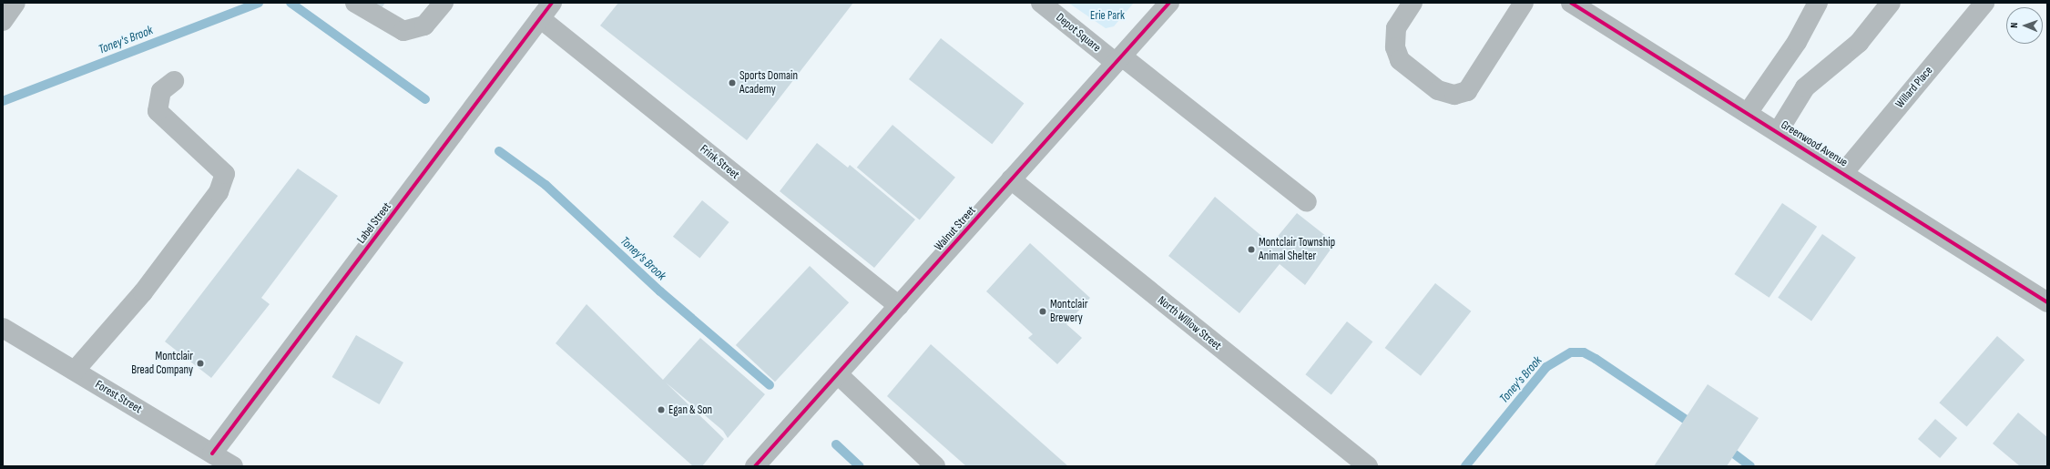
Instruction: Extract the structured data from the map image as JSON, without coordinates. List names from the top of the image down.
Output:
{
  "streets": {
    "street": [
      "Depot Square",
      "Willard Place",
      "Greenwood Avenue",
      "Frink Street",
      "Label Street",
      "Walnut Street",
      "North Willow Street",
      "Forest Street"
    ]
  },
  "crossings": [
    ["Depot Square", "Walnut Street"],
    ["Willard Place", "Greenwood Avenue"],
    ["Frink Street", "Label Street"],
    ["Frink Street", "Walnut Street"],
    ["Label Street", "Forest Street"],
    ["Walnut Street", "North Willow Street"]
  ],
  "water": ["Toney's Brook"],
  "parks": ["Erie Park"],
  "places": [
    "Sports Domain Academy",
    "Montclair Township Animal Shelter",
    "Montclair Brewery",
    "Montclair Bread Company",
    "Egan & Son"
  ],
  "north": "left"
}
